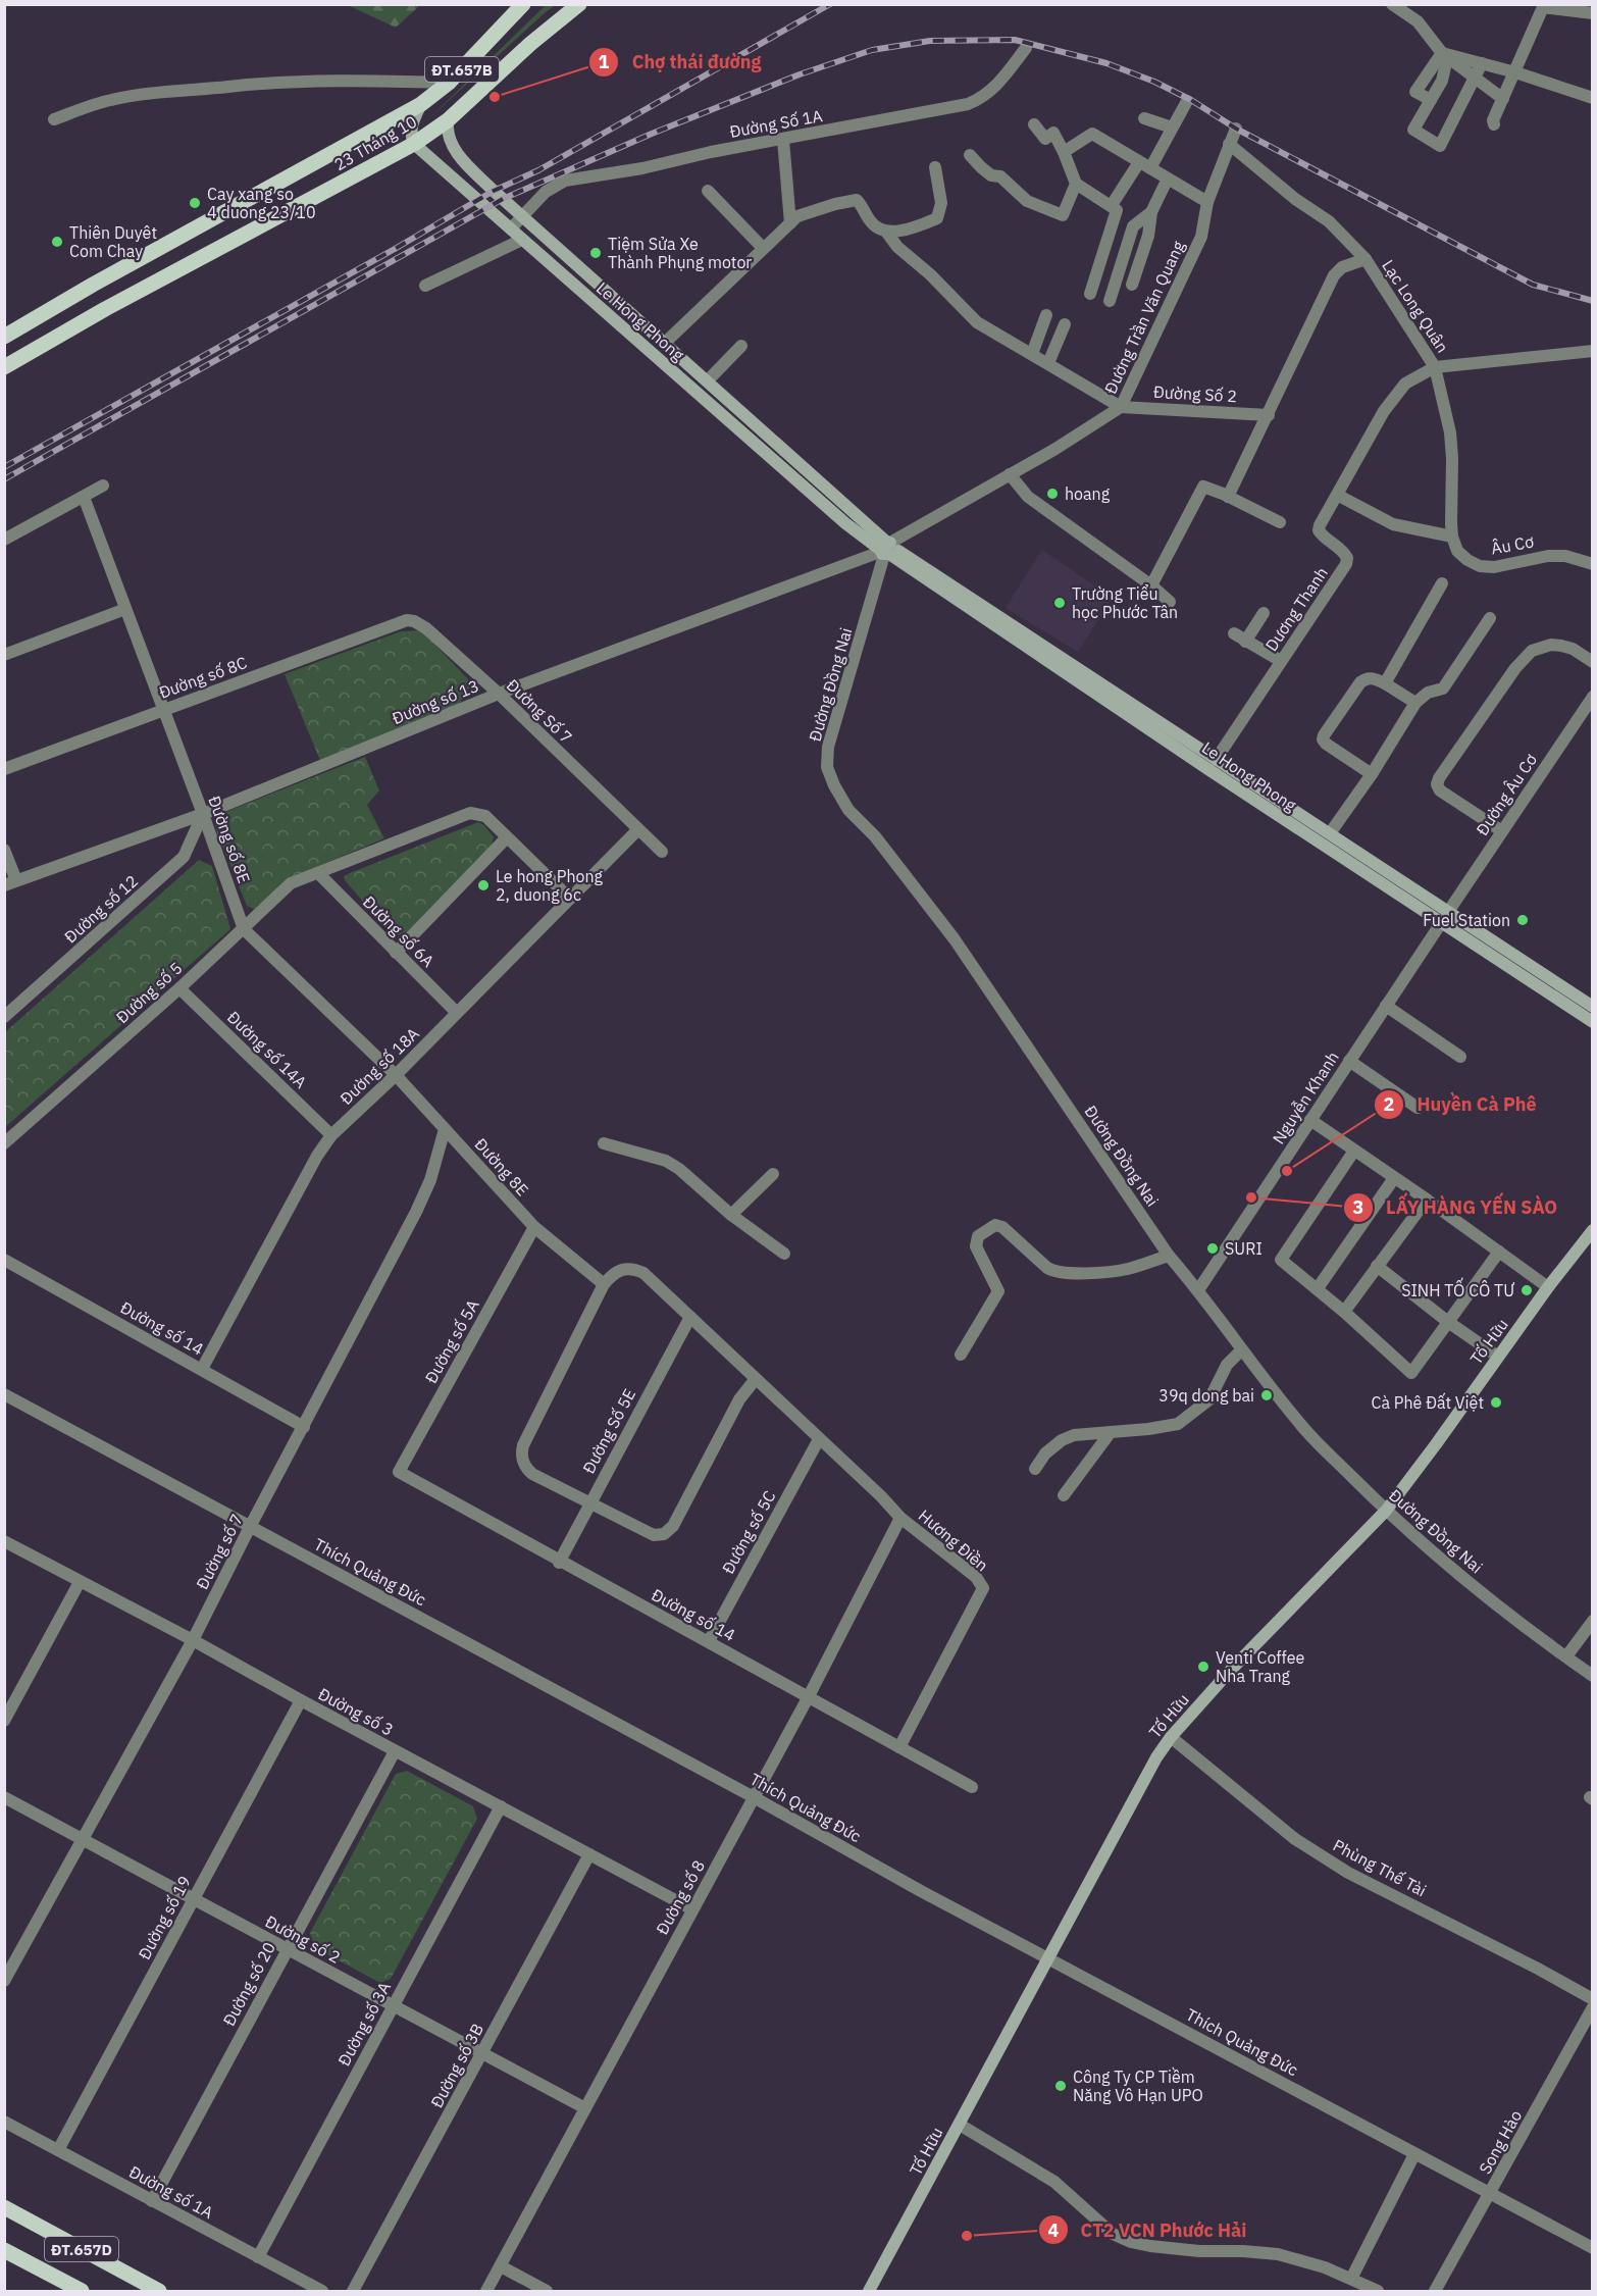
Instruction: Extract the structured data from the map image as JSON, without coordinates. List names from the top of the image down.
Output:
{
  "streets": {
    "main road": [
      "ĐT.657B",
      "23 Tháng 10",
      "Le Hong Phong",
      "Tố Hữu",
      "ĐT.657D"
    ],
    "street": [
      "Đường Số 1A",
      "Lạc Long Quân",
      "Đường Trần Văn Quang",
      "Đường Số 2",
      "Âu Cơ",
      "Dương Thanh",
      "Đường số 8C",
      "Đường Đồng Nai",
      "Đường số 13",
      "Đường Số 7",
      "Đường Âu Cơ",
      "Đường số 8E",
      "Đường số 12",
      "Đường số 6A",
      "Đường số 5",
      "Đường số 14A",
      "Đường số 18A",
      "Nguyễn Khanh",
      "Đường 8E",
      "Đường số 14",
      "Đường số 5A",
      "Đường Số 5E",
      "Đường số 5C",
      "Hương Điền",
      "Đường số 7",
      "Thích Quảng Đức",
      "Đường số 3",
      "Phùng Thế Tài",
      "Đường số 8",
      "Đường số 19",
      "Đường số 2",
      "Đường số 20",
      "Đường số 3A",
      "Đường số 3B",
      "Song Hào",
      "Đường số 1A"
    ]
  },
  "crossings": [
    ["Đường Số 1A", "Le Hong Phong"],
    ["23 Tháng 10", "Le Hong Phong"],
    ["Lạc Long Quân", "Đường Số 2"],
    ["Lạc Long Quân", "Dương Thanh"],
    ["Đường Trần Văn Quang", "Le Hong Phong"],
    ["Đường Trần Văn Quang", "Đường Số 2"],
    ["Đường Trần Văn Quang", "Đường Đồng Nai"],
    ["Đường Trần Văn Quang", "Đường số 13"],
    ["Le Hong Phong", "Dương Thanh"],
    ["Le Hong Phong", "Đường Đồng Nai"],
    ["Le Hong Phong", "Đường số 13"],
    ["Le Hong Phong", "Đường Âu Cơ"],
    ["Le Hong Phong", "Nguyễn Khanh"],
    ["Đường số 8C", "Đường Số 7"],
    ["Đường số 8C", "Đường số 8E"],
    ["Đường Đồng Nai", "Đường số 13"],
    ["Đường Đồng Nai", "Nguyễn Khanh"],
    ["Đường Đồng Nai", "Tố Hữu"],
    ["Đường số 13", "Đường Số 7"],
    ["Đường số 13", "Đường số 8E"],
    ["Đường số 13", "Đường số 12"],
    ["Đường Số 7", "Đường số 18A"],
    ["Đường Âu Cơ", "Nguyễn Khanh"],
    ["Đường số 8E", "Đường số 12"],
    ["Đường số 8E", "Đường số 5"],
    ["Đường số 8E", "Đường số 18A"],
    ["Đường số 8E", "Đường 8E"],
    ["Đường số 8E", "Đường số 7"],
    ["Đường số 6A", "Đường số 5"],
    ["Đường số 6A", "Đường số 18A"],
    ["Đường số 5", "Đường số 14A"],
    ["Đường số 14A", "Đường số 18A"],
    ["Đường số 18A", "Đường số 14"],
    ["Đường 8E", "Đường số 5A"],
    ["Đường 8E", "Hương Điền"],
    ["Đường 8E", "Đường số 7"],
    ["Đường số 14", "Đường số 5A"],
    ["Đường số 14", "Đường Số 5E"],
    ["Đường số 14", "Đường số 5C"],
    ["Đường số 14", "Hương Điền"],
    ["Đường số 14", "Đường số 7"],
    ["Đường số 14", "Đường số 8"],
    ["Tố Hữu", "Thích Quảng Đức"],
    ["Tố Hữu", "Phùng Thế Tài"],
    ["Đường Số 5E", "Hương Điền"],
    ["Đường số 5C", "Hương Điền"],
    ["Hương Điền", "Đường số 8"],
    ["Đường số 7", "Thích Quảng Đức"],
    ["Đường số 7", "Đường số 3"],
    ["Đường số 7", "Đường số 2"],
    ["Thích Quảng Đức", "Đường số 8"],
    ["Thích Quảng Đức", "Song Hào"],
    ["Đường số 3", "Đường số 8"],
    ["Đường số 3", "Đường số 19"],
    ["Đường số 3", "Đường số 20"],
    ["Đường số 3", "Đường số 3A"],
    ["Đường số 3", "Đường số 3B"],
    ["Đường số 8", "Đường số 2"],
    ["Đường số 19", "Đường số 2"],
    ["Đường số 19", "Đường số 1A"],
    ["Đường số 2", "Đường số 20"],
    ["Đường số 2", "Đường số 3A"],
    ["Đường số 2", "Đường số 3B"],
    ["Đường số 20", "Đường số 1A"],
    ["Đường số 3A", "Đường số 1A"]
  ],
  "places": [
    "Chợ thái đường",
    "Cay xang so 4 duong 23/10",
    "Thiên Duyêt Com Chay",
    "Tiệm Sửa Xe Thành Phụng motor",
    "hoang",
    "Trường Tiểu học Phước Tân",
    "Le hong Phong 2, duong 6c",
    "Fuel Station",
    "Huyền Cà Phê",
    "LẤY HÀNG YẾN SÀO",
    "SURI",
    "SINH TỐ CÔ TƯ",
    "39q dong bai",
    "Cà Phê Đất Việt",
    "Venti Coffee Nha Trang",
    "Công Ty CP Tiềm Năng Vô Hạn UPO",
    "CT2 VCN Phước Hải"
  ]
}
